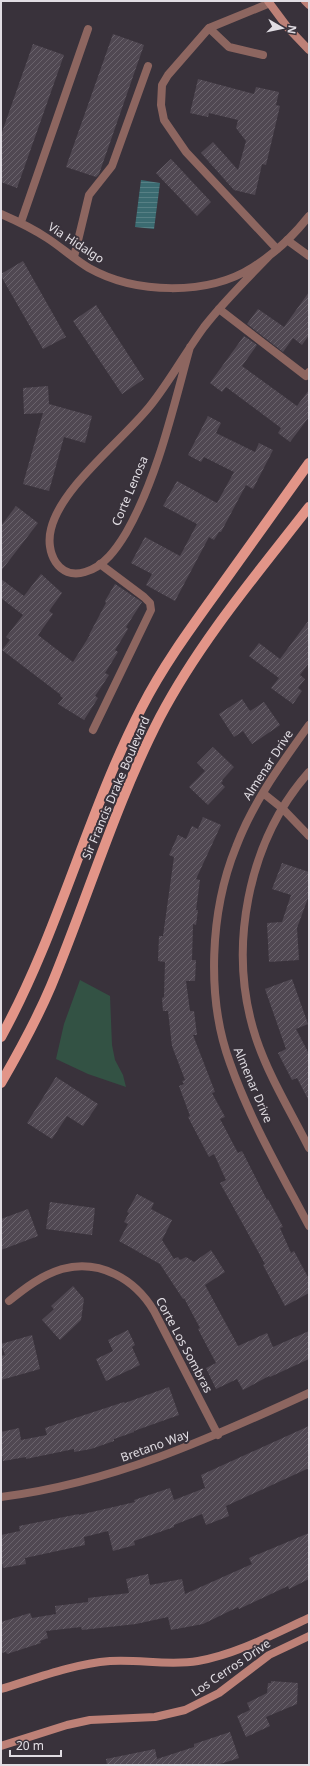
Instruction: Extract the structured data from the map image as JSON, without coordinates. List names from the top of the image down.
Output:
{
  "streets": {
    "main road": ["Sir Francis Drake Boulevard"],
    "street": [
      "Via Hidalgo",
      "Corte Lenosa",
      "Almenar Drive",
      "Corte Los Sombras",
      "Bretano Way",
      "Los Cerros Drive"
    ]
  },
  "crossings": [
    ["Via Hidalgo", "Corte Lenosa"],
    ["Corte Los Sombras", "Bretano Way"]
  ],
  "scale_bar": "20 m",
  "north": "right"
}
